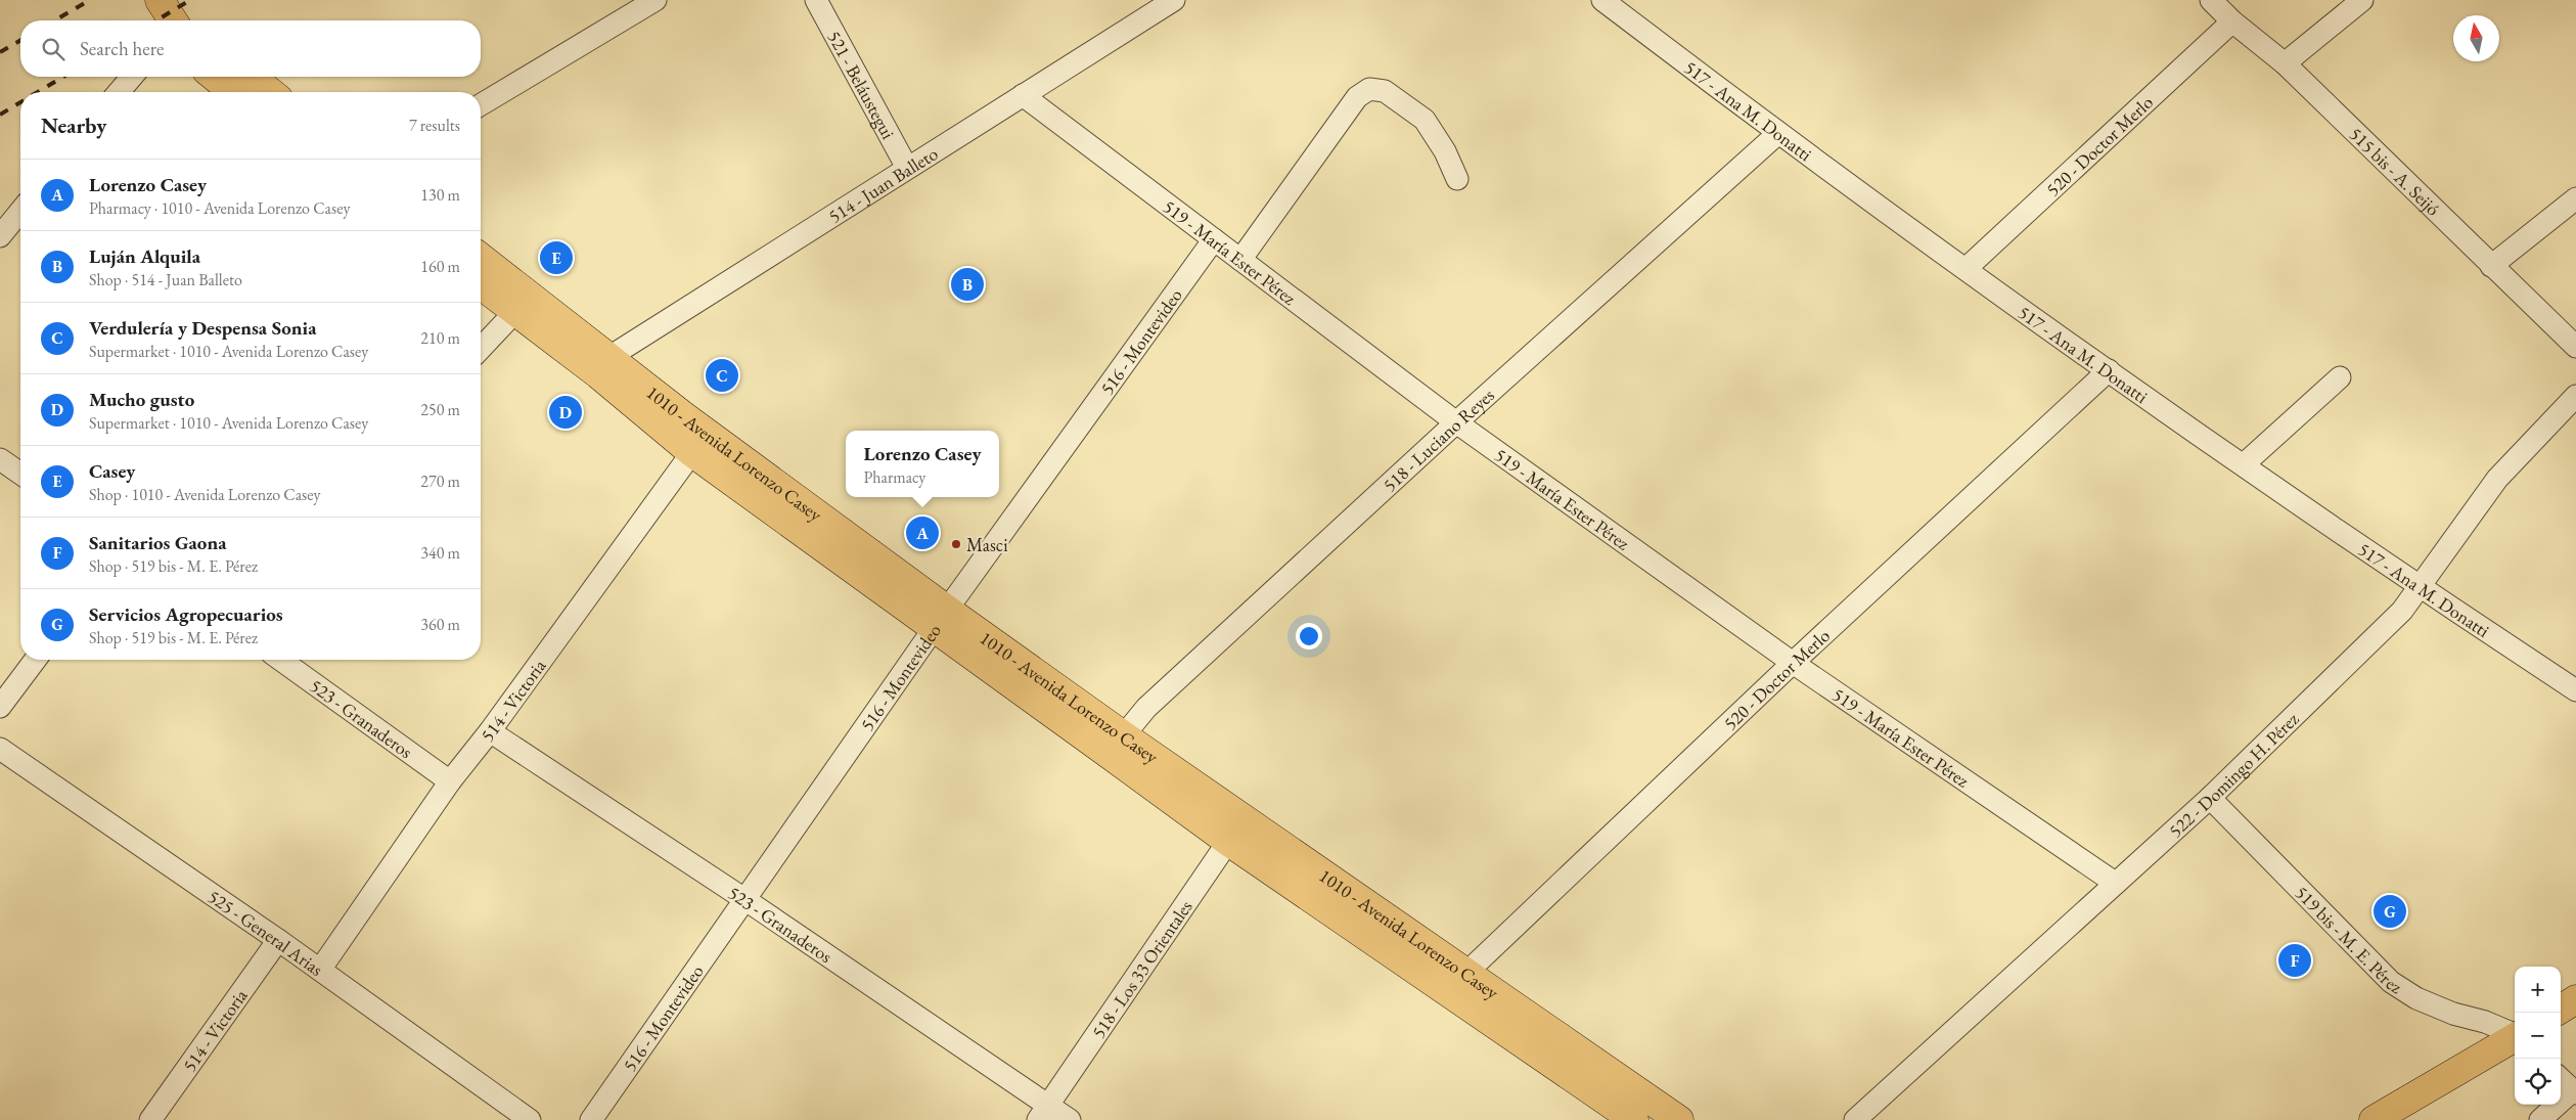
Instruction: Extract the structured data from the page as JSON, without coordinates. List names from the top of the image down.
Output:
{
  "streets": {
    "main road": ["1010 - Avenida Lorenzo Casey"],
    "street": [
      "521 - Beláustegui",
      "517 - Ana M. Donatti",
      "520 - Doctor Merlo",
      "515 bis - A. Seijó",
      "514 - Juan Balleto",
      "519 - María Ester Pérez",
      "516 - Montevideo",
      "518 - Luciano Reyes",
      "514 - Victoria",
      "523 - Granaderos",
      "522 - Domingo H. Pérez",
      "525 - General Arias",
      "519 bis - M. E. Pérez",
      "518 - Los 33 Orientales"
    ]
  },
  "crossings": [
    ["521 - Beláustegui", "514 - Juan Balleto"],
    ["517 - Ana M. Donatti", "520 - Doctor Merlo"],
    ["517 - Ana M. Donatti", "518 - Luciano Reyes"],
    ["517 - Ana M. Donatti", "522 - Domingo H. Pérez"],
    ["520 - Doctor Merlo", "515 bis - A. Seijó"],
    ["520 - Doctor Merlo", "519 - María Ester Pérez"],
    ["520 - Doctor Merlo", "1010 - Avenida Lorenzo Casey"],
    ["514 - Juan Balleto", "519 - María Ester Pérez"],
    ["514 - Juan Balleto", "1010 - Avenida Lorenzo Casey"],
    ["519 - María Ester Pérez", "516 - Montevideo"],
    ["519 - María Ester Pérez", "518 - Luciano Reyes"],
    ["519 - María Ester Pérez", "522 - Domingo H. Pérez"],
    ["516 - Montevideo", "1010 - Avenida Lorenzo Casey"],
    ["516 - Montevideo", "523 - Granaderos"],
    ["518 - Luciano Reyes", "1010 - Avenida Lorenzo Casey"],
    ["1010 - Avenida Lorenzo Casey", "514 - Victoria"],
    ["1010 - Avenida Lorenzo Casey", "518 - Los 33 Orientales"],
    ["514 - Victoria", "523 - Granaderos"],
    ["514 - Victoria", "525 - General Arias"],
    ["523 - Granaderos", "518 - Los 33 Orientales"],
    ["522 - Domingo H. Pérez", "519 bis - M. E. Pérez"]
  ],
  "places": ["Masci"],
  "north": "top",
  "page": {
    "search": "Search here",
    "heading": ["Nearby", "7 results"],
    "list": [
      {
        "mark": "A",
        "name": "Lorenzo Casey",
        "note": "Pharmacy · 1010 - Avenida Lorenzo Casey",
        "value": "130 m"
      },
      {
        "mark": "B",
        "name": "Luján Alquila",
        "note": "Shop · 514 - Juan Balleto",
        "value": "160 m"
      },
      {
        "mark": "C",
        "name": "Verdulería y Despensa Sonia",
        "note": "Supermarket · 1010 - Avenida Lorenzo Casey",
        "value": "210 m"
      },
      {
        "mark": "D",
        "name": "Mucho gusto",
        "note": "Supermarket · 1010 - Avenida Lorenzo Casey",
        "value": "250 m"
      },
      {
        "mark": "E",
        "name": "Casey",
        "note": "Shop · 1010 - Avenida Lorenzo Casey",
        "value": "270 m"
      },
      {
        "mark": "F",
        "name": "Sanitarios Gaona",
        "note": "Shop · 519 bis - M. E. Pérez",
        "value": "340 m"
      },
      {
        "mark": "G",
        "name": "Servicios Agropecuarios",
        "note": "Shop · 519 bis - M. E. Pérez",
        "value": "360 m"
      }
    ],
    "pins": [
      "E",
      "B",
      "C",
      "D",
      "A",
      "G",
      "F"
    ],
    "popup": ["Lorenzo Casey", "Pharmacy"],
    "map_buttons": ["+", "−"]
  }
}
